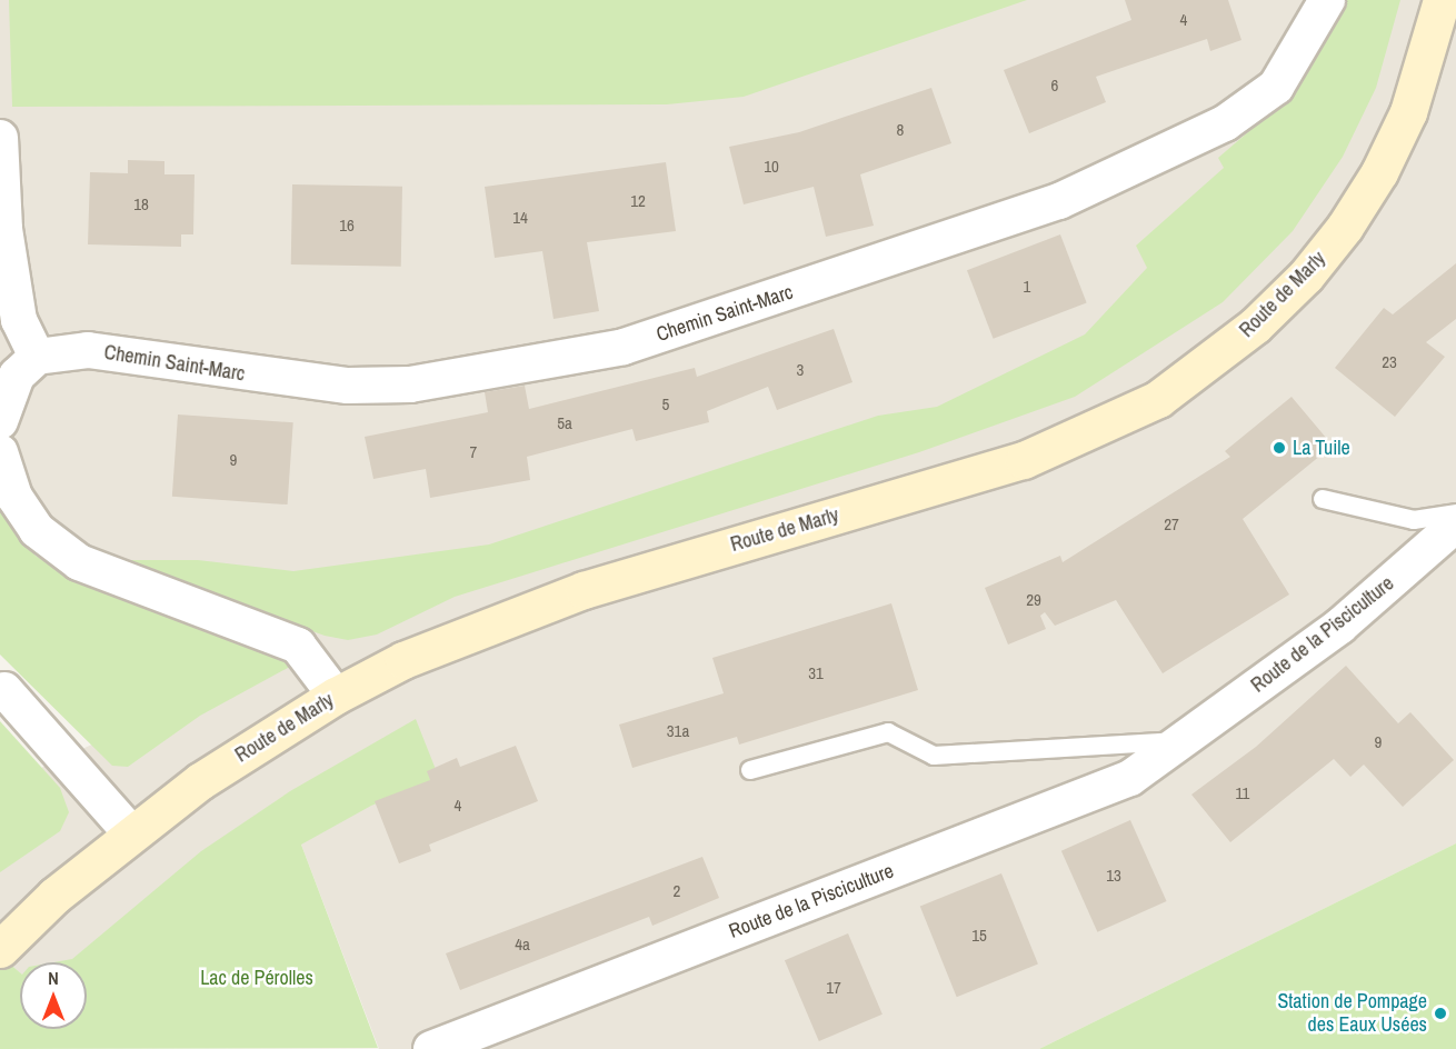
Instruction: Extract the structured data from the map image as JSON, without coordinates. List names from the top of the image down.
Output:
{
  "streets": {
    "main road": ["Route de Marly"],
    "street": ["Chemin Saint-Marc", "Route de la Pisciculture"]
  },
  "parks": ["Lac de Pérolles"],
  "places": ["La Tuile", "Station de Pompage des Eaux Usées"],
  "house_numbers": [
    "4",
    "6",
    "8",
    "10",
    "12",
    "18",
    "14",
    "16",
    "1",
    "23",
    "3",
    "5",
    "5a",
    "7",
    "9",
    "27",
    "29",
    "31",
    "31a",
    "9",
    "11",
    "4",
    "13",
    "2",
    "15",
    "4a",
    "17"
  ],
  "north": "top"
}
